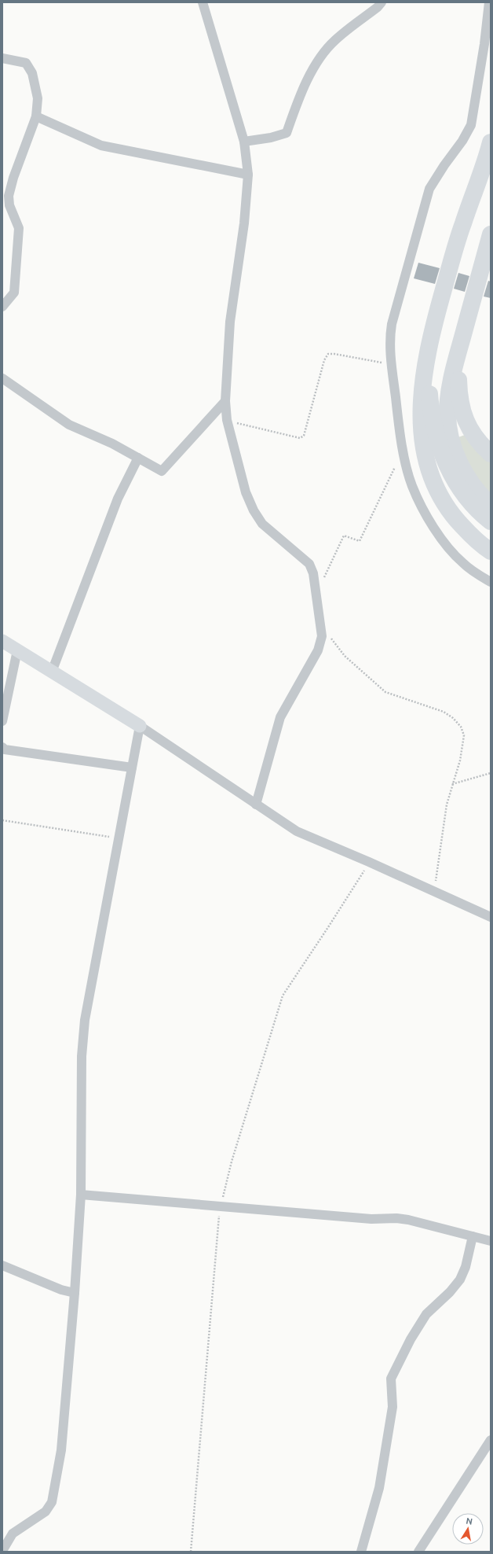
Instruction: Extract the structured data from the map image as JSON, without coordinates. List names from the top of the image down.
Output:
{
  "north": "top"
}
